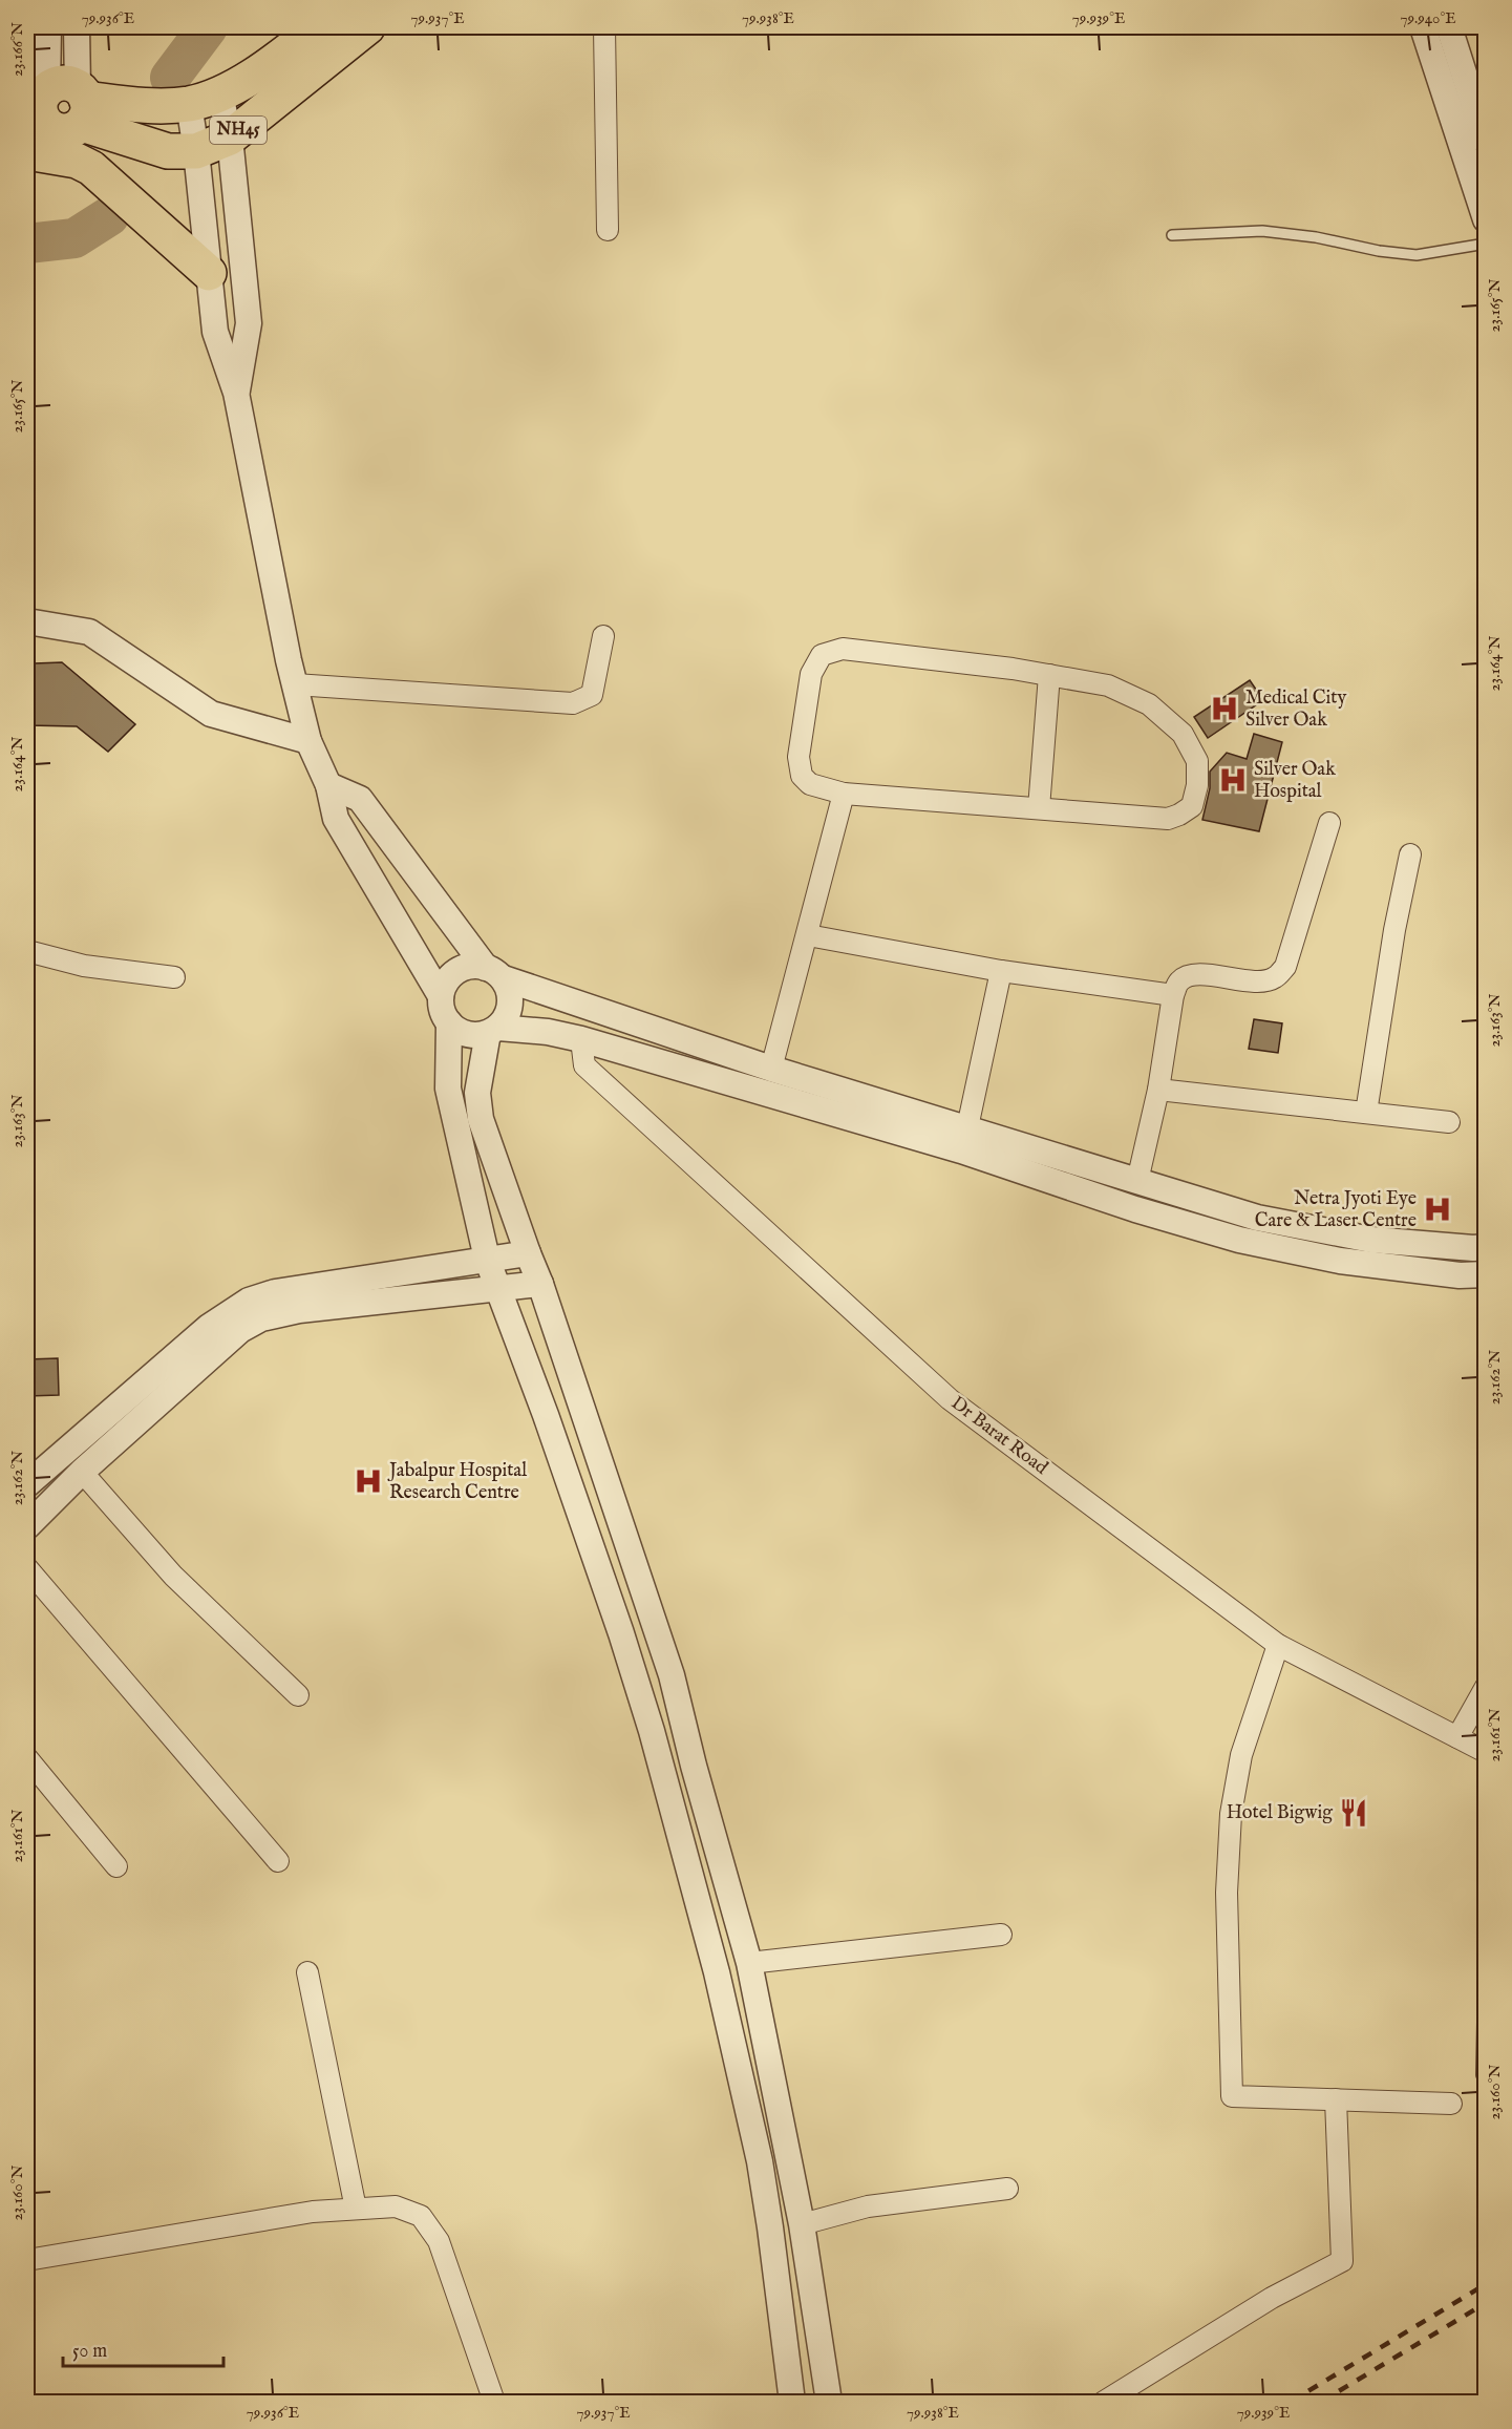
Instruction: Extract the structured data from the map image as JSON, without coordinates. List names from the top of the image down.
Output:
{
  "streets": {
    "highway": ["NH45"],
    "street": ["Dr Barat Road"]
  },
  "places": {
    "hospital": [
      "Medical City Silver Oak",
      "Silver Oak Hospital",
      "Netra Jyoti Eye Care & Laser Centre",
      "Jabalpur Hospital Research Centre"
    ],
    "restaurant": ["Hotel Bigwig"]
  },
  "scale_bar": "50 m",
  "coordinates": [
    "79.936°E",
    "79.937°E",
    "79.938°E",
    "79.939°E",
    "79.940°E",
    "23.166°N",
    "23.165°N",
    "23.164°N",
    "23.163°N",
    "23.162°N",
    "23.161°N",
    "23.160°N"
  ]
}
